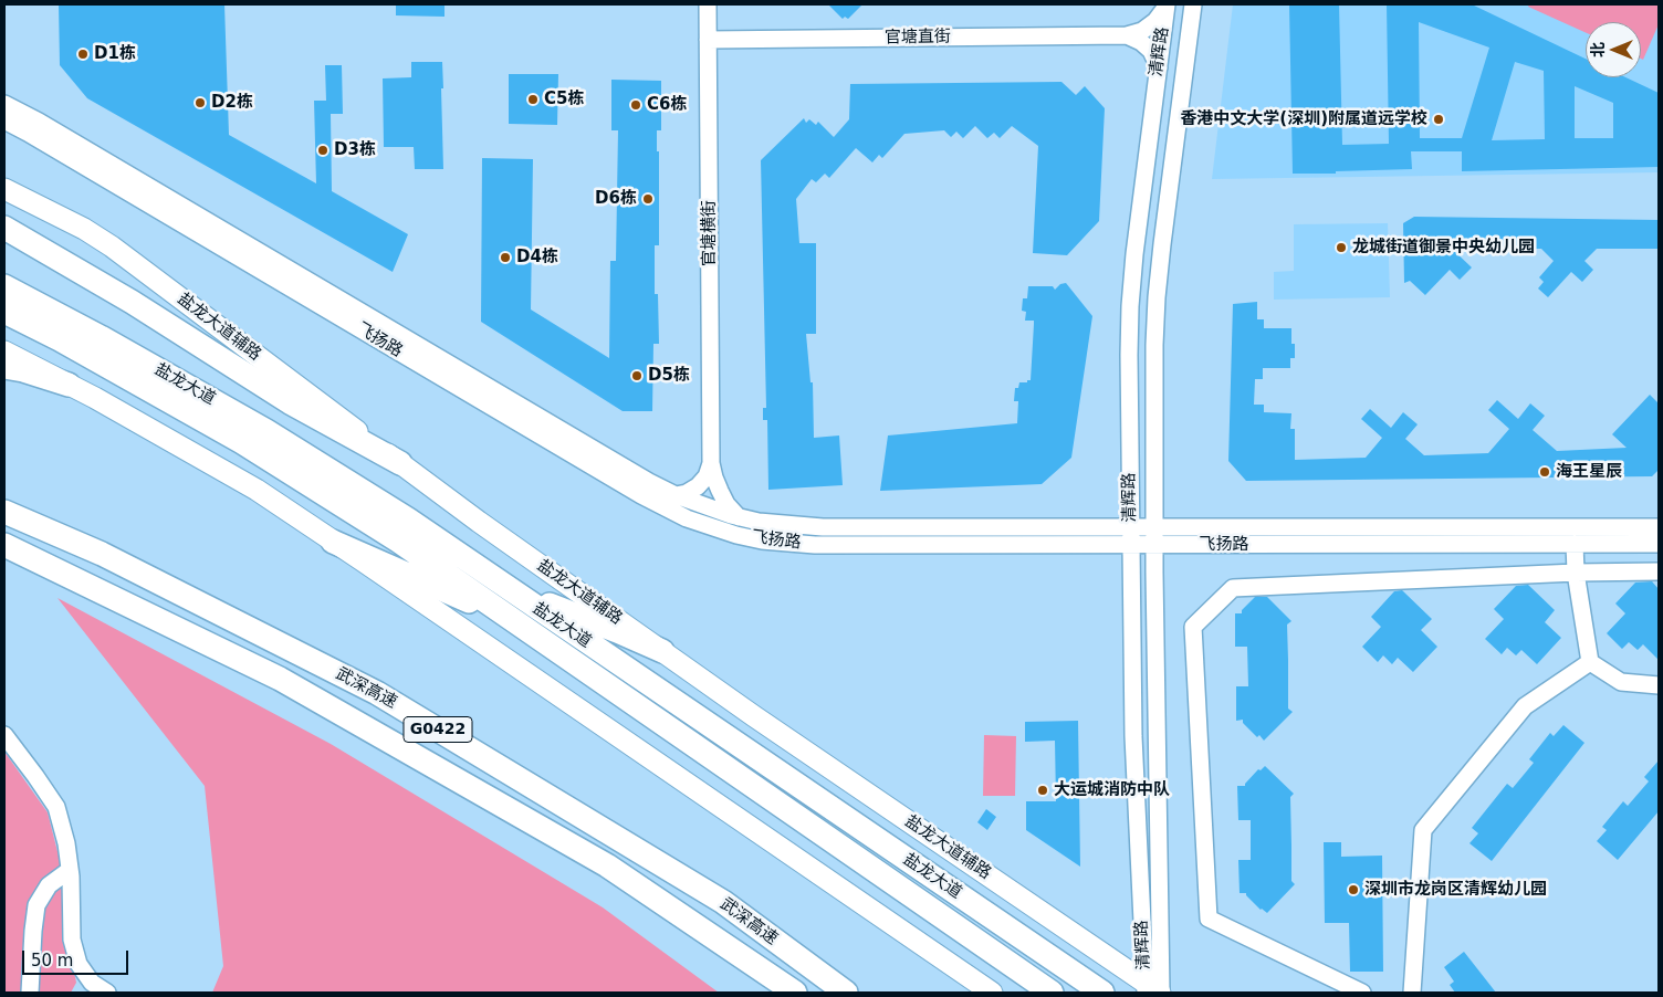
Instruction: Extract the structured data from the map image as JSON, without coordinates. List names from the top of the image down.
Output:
{
  "streets": {
    "highway": ["盐龙大道", "武深高速", "G0422"],
    "main road": ["盐龙大道辅路"],
    "street": [
      "官塘直街",
      "清辉路",
      "官塘横街",
      "飞扬路"
    ]
  },
  "crossings": [
    ["官塘直街", "清辉路"],
    ["官塘直街", "官塘横街"],
    ["清辉路", "盐龙大道辅路"],
    ["清辉路", "飞扬路"],
    ["官塘横街", "飞扬路"]
  ],
  "places": [
    "D1栋",
    "C5栋",
    "D2栋",
    "C6栋",
    "香港中文大学(深圳)附属道远学校",
    "D3栋",
    "D6栋",
    "龙城街道御景中央幼儿园",
    "D4栋",
    "D5栋",
    "海王星辰",
    "大运城消防中队",
    "深圳市龙岗区清辉幼儿园"
  ],
  "scale_bar": "50 m",
  "north": "left"
}
